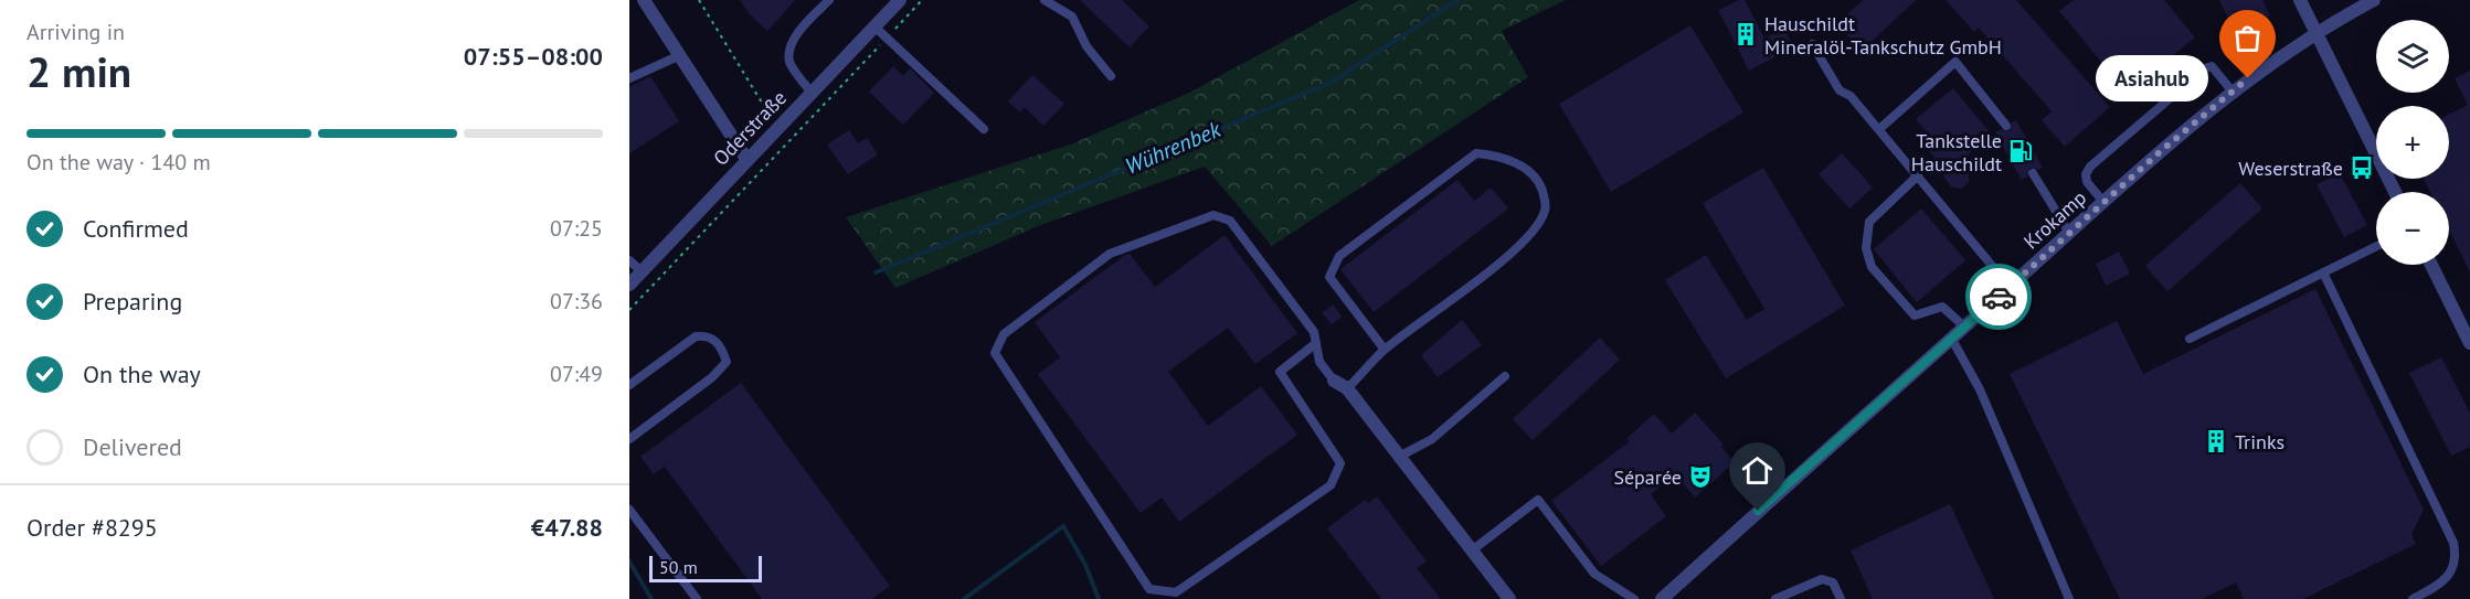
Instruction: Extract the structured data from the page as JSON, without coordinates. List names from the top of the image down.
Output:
{
  "streets": {
    "street": ["Oderstraße", "Krokamp"]
  },
  "water": ["Wührenbek"],
  "places": {
    "building": ["Hauschildt Mineralöl-Tankschutz GmbH", "Trinks"],
    "other": ["Asiahub"],
    "fuel station": ["Tankstelle Hauschildt"],
    "bus stop": ["Weserstraße"],
    "theatre": ["Séparée"]
  },
  "scale_bar": "50 m",
  "page": {
    "heading": ["2 min", "Arriving in", "07:55–08:00"],
    "panel": ["Order #8295", "€47.88"],
    "map_buttons": ["+", "−"],
    "bubble": "Asiahub",
    "bar": "On the way · 140 m",
    "list": [
      ["Confirmed", "07:25"],
      ["Preparing", "07:36"],
      ["On the way", "07:49"],
      "Delivered"
    ],
    "scale": "50 m"
  }
}
